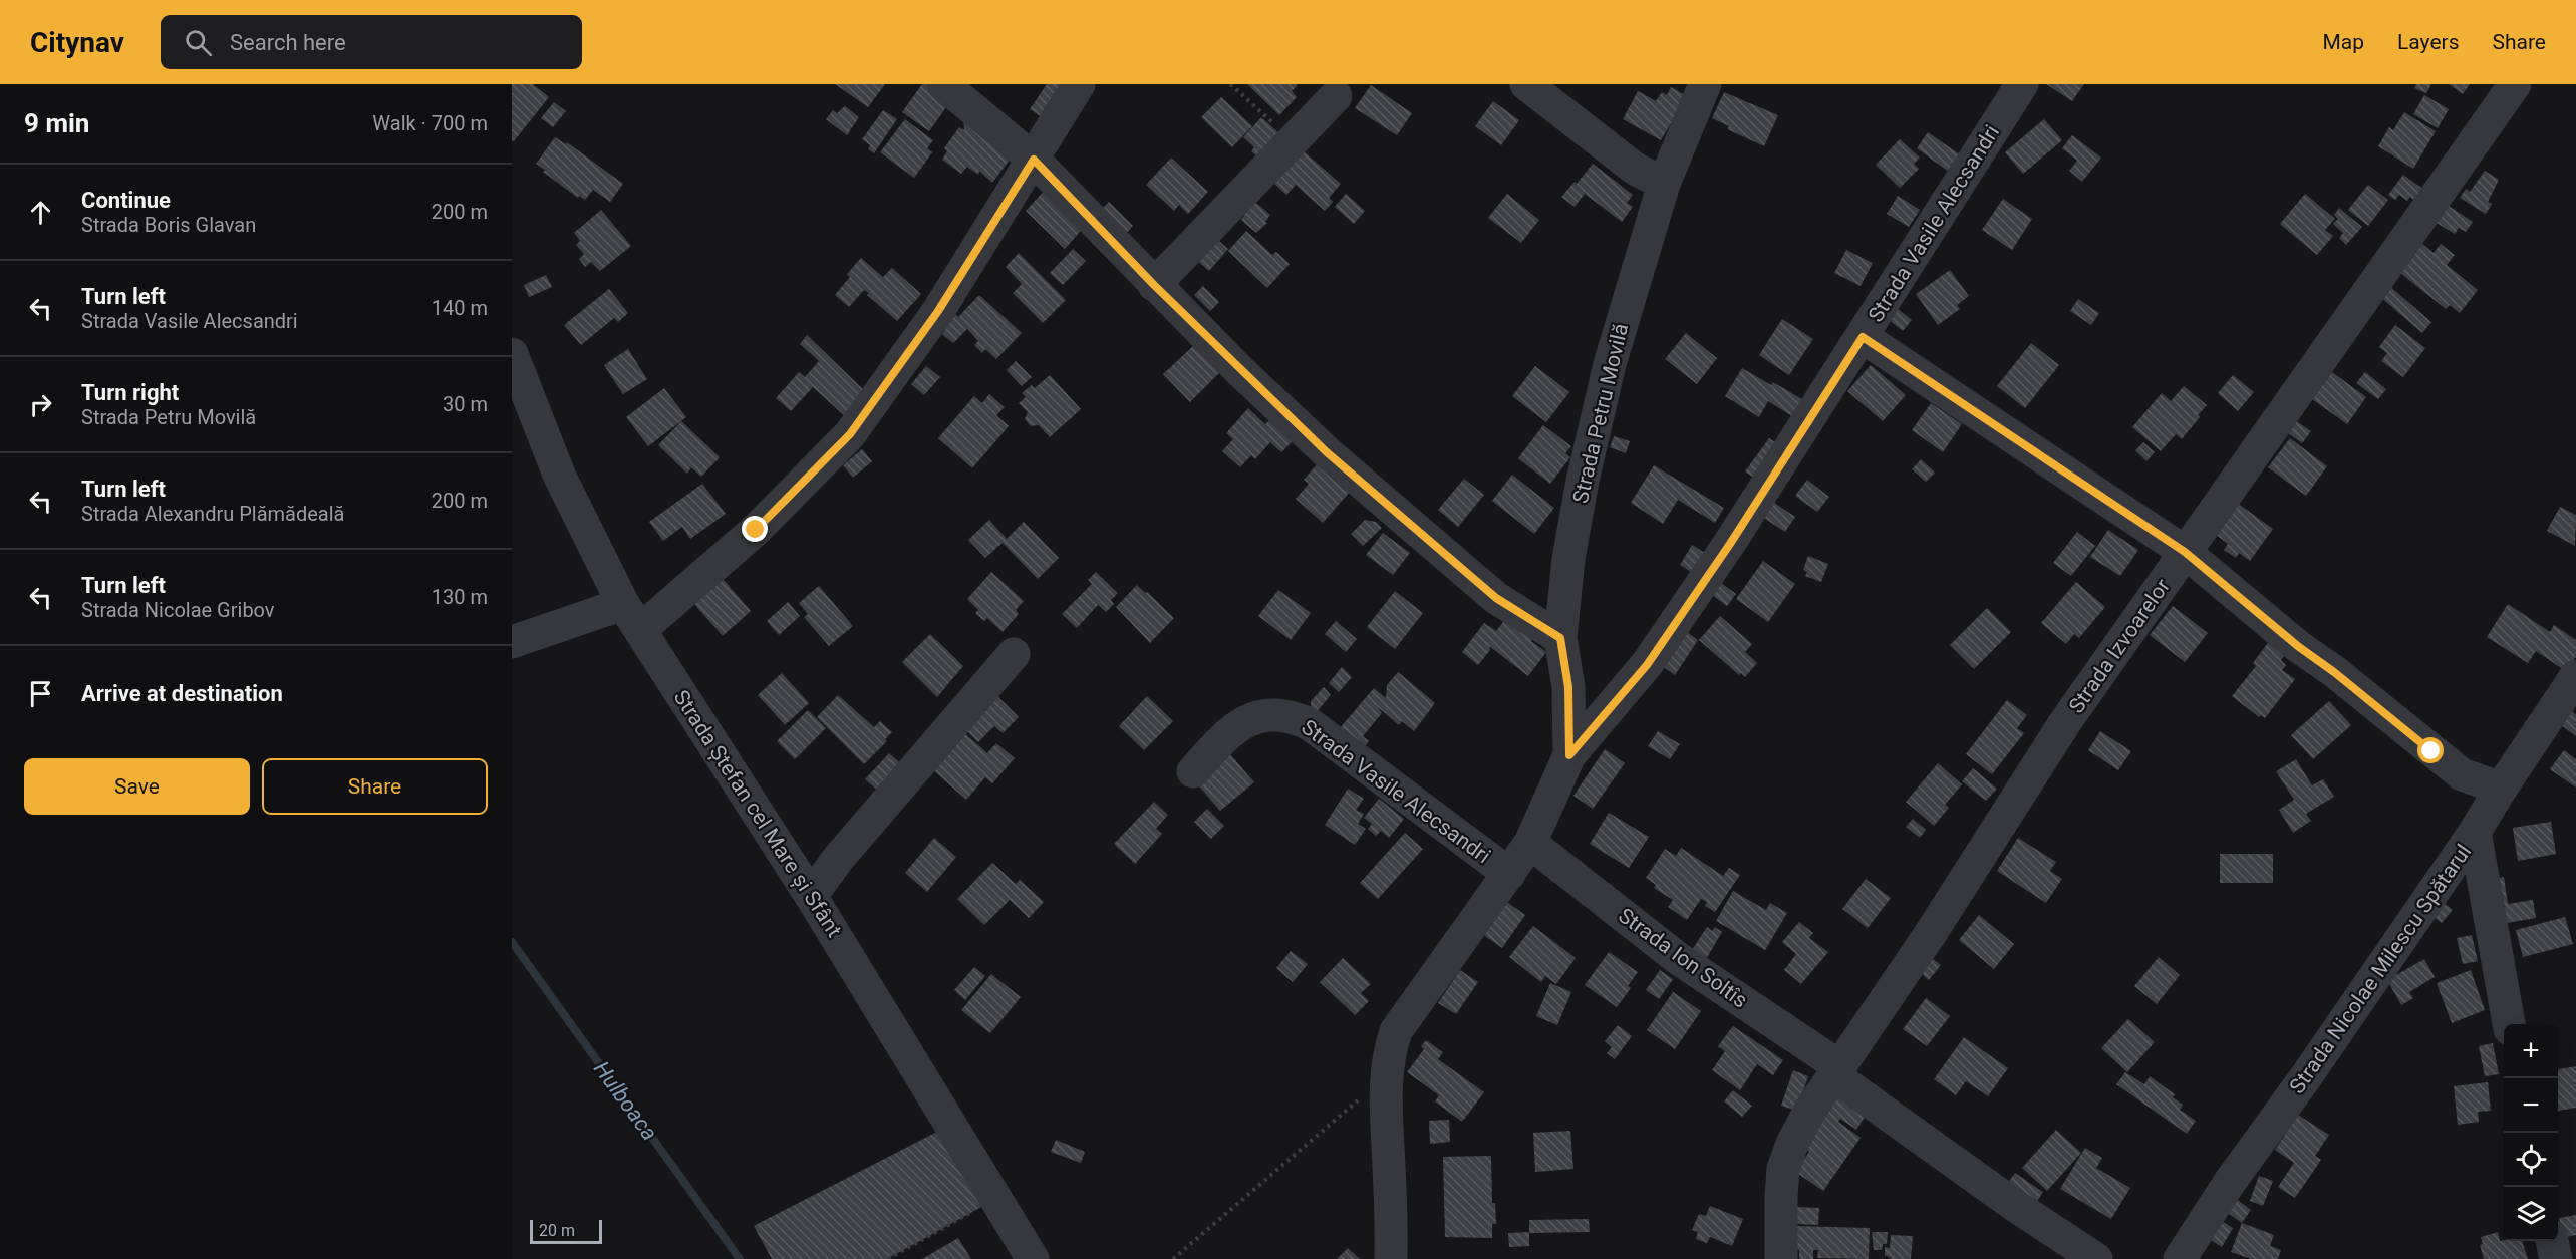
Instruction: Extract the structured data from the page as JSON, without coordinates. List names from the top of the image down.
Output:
{
  "streets": {
    "street": [
      "Strada Vasile Alecsandri",
      "Strada Petru Movilă",
      "Strada Izvoarelor",
      "Strada Ștefan cel Mare și Sfânt",
      "Strada Ion Soltîs",
      "Strada Nicolae Milescu Spătarul"
    ]
  },
  "crossings": [
    ["Strada Vasile Alecsandri", "Strada Petru Movilă"],
    ["Strada Vasile Alecsandri", "Strada Ion Soltîs"],
    ["Strada Izvoarelor", "Strada Ion Soltîs"]
  ],
  "water": ["Hulboaca"],
  "scale_bar": "20 m",
  "page": {
    "header": "Citynav",
    "search": "Search here",
    "nav": ["Map", "Layers", "Share"],
    "heading": ["9 min", "Walk · 700 m"],
    "list": [
      ["Continue", "Strada Boris Glavan", "200 m"],
      ["Turn left", "Strada Vasile Alecsandri", "140 m"],
      ["Turn right", "Strada Petru Movilă", "30 m"],
      ["Turn left", "Strada Alexandru Plămădeală", "200 m"],
      ["Turn left", "Strada Nicolae Gribov", "130 m"],
      "Arrive at destination"
    ],
    "buttons": ["Save", "Share"],
    "map_buttons": ["+", "−"],
    "scale": "20 m"
  }
}
